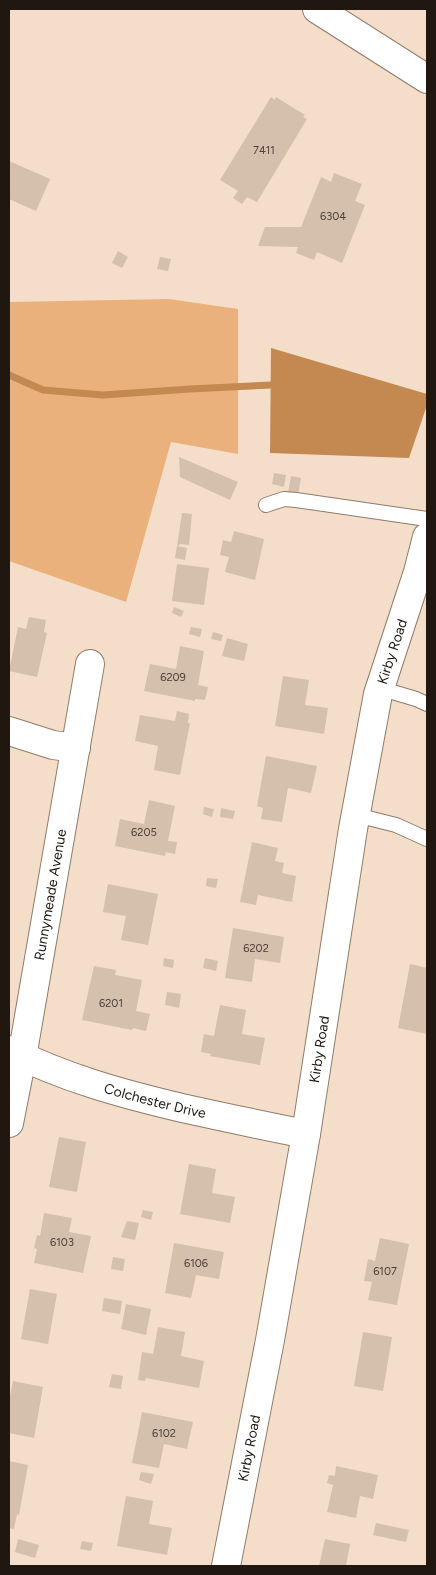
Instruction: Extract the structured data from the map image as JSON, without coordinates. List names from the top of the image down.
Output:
{
  "streets": {
    "main road": ["Kirby Road", "Runnymeade Avenue", "Colchester Drive"]
  },
  "crossings": [
    ["Kirby Road", "Colchester Drive"],
    ["Runnymeade Avenue", "Colchester Drive"]
  ],
  "house_numbers": [
    "7411",
    "6304",
    "6209",
    "6205",
    "6202",
    "6201",
    "6103",
    "6106",
    "6107",
    "6102"
  ]
}
